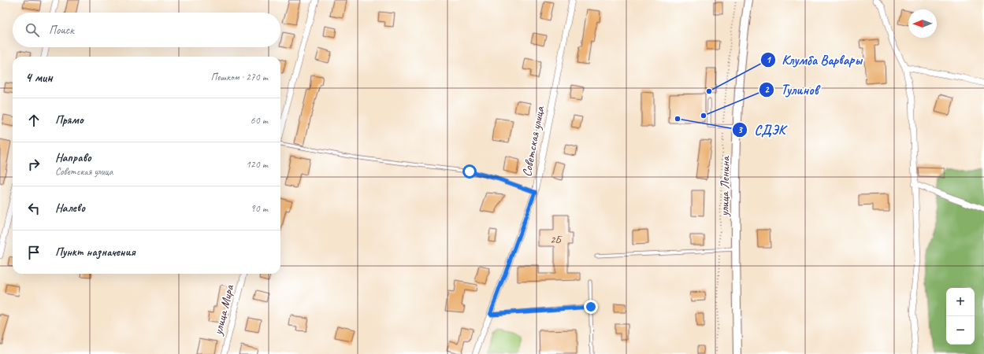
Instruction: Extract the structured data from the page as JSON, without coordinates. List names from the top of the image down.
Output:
{
  "streets": {
    "street": ["Советская улица", "улица Ленина", "улица Мира"]
  },
  "places": ["Клумба Варвары", "Тулинов", "СДЭК"],
  "house_numbers": ["2Б"],
  "north": "left",
  "page": {
    "search": "Поиск",
    "heading": ["4 мин", "Пешком · 270 m"],
    "list": [
      ["Прямо", "60 m"],
      ["Направо", "Советская улица", "120 m"],
      ["Налево", "90 m"],
      "Пункт назначения"
    ],
    "map_buttons": ["+", "−"]
  }
}
